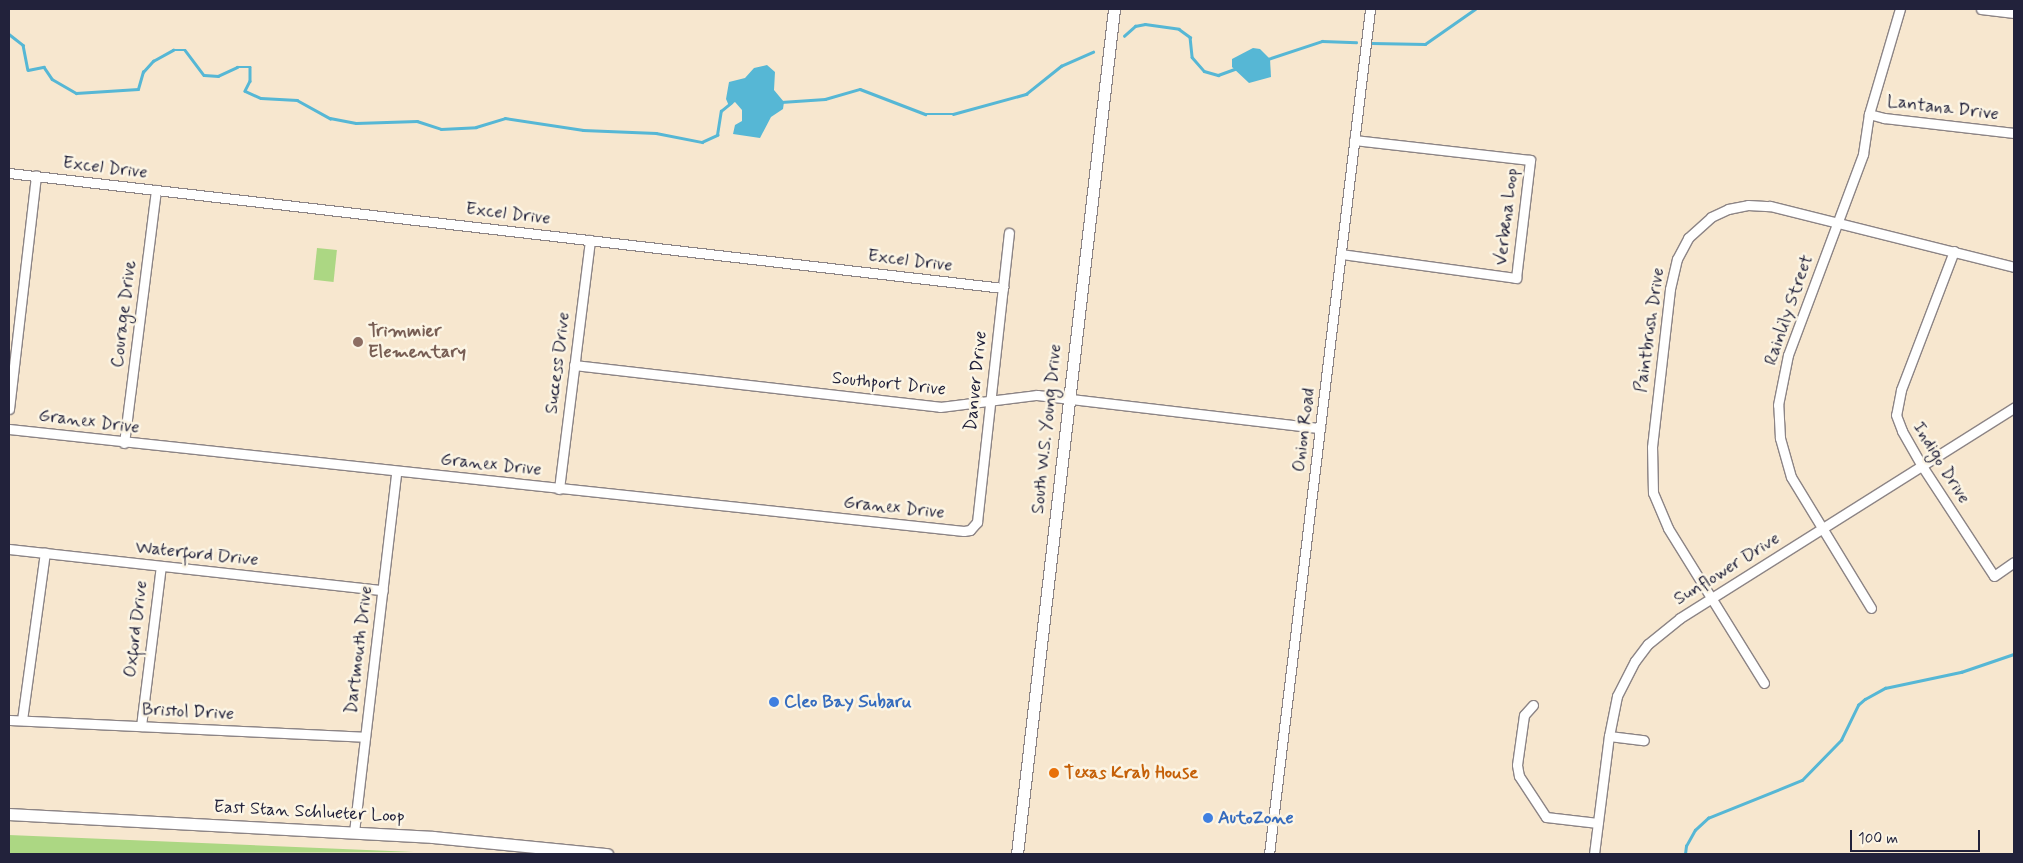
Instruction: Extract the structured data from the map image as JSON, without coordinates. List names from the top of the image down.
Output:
{
  "streets": {
    "main road": ["South W.S. Young Drive", "East Stan Schlueter Loop"],
    "street": [
      "Lantana Drive",
      "Excel Drive",
      "Verbena Loop",
      "Rainlily Street",
      "Courage Drive",
      "Paintbrush Drive",
      "Success Drive",
      "Danver Drive",
      "Southport Drive",
      "Granex Drive",
      "Onion Road",
      "Indigo Drive",
      "Waterford Drive",
      "Sunflower Drive",
      "Oxford Drive",
      "Dartmouth Drive",
      "Bristol Drive"
    ]
  },
  "crossings": [
    ["Lantana Drive", "Rainlily Street"],
    ["Excel Drive", "Courage Drive"],
    ["Excel Drive", "Success Drive"],
    ["Excel Drive", "Danver Drive"],
    ["Verbena Loop", "Onion Road"],
    ["Rainlily Street", "Paintbrush Drive"],
    ["Rainlily Street", "Sunflower Drive"],
    ["Courage Drive", "Granex Drive"],
    ["Paintbrush Drive", "Indigo Drive"],
    ["Paintbrush Drive", "Sunflower Drive"],
    ["Success Drive", "Southport Drive"],
    ["Success Drive", "Granex Drive"],
    ["Danver Drive", "Southport Drive"],
    ["Danver Drive", "Granex Drive"],
    ["Southport Drive", "South W.S. Young Drive"],
    ["Southport Drive", "Onion Road"],
    ["Granex Drive", "Dartmouth Drive"],
    ["Indigo Drive", "Sunflower Drive"],
    ["Waterford Drive", "Oxford Drive"],
    ["Waterford Drive", "Dartmouth Drive"],
    ["Oxford Drive", "Bristol Drive"],
    ["Dartmouth Drive", "Bristol Drive"],
    ["Dartmouth Drive", "East Stan Schlueter Loop"]
  ],
  "places": [
    "Trimmier Elementary",
    "Cleo Bay Subaru",
    "Texas Krab House",
    "AutoZone"
  ],
  "scale_bar": "100 m"
}
